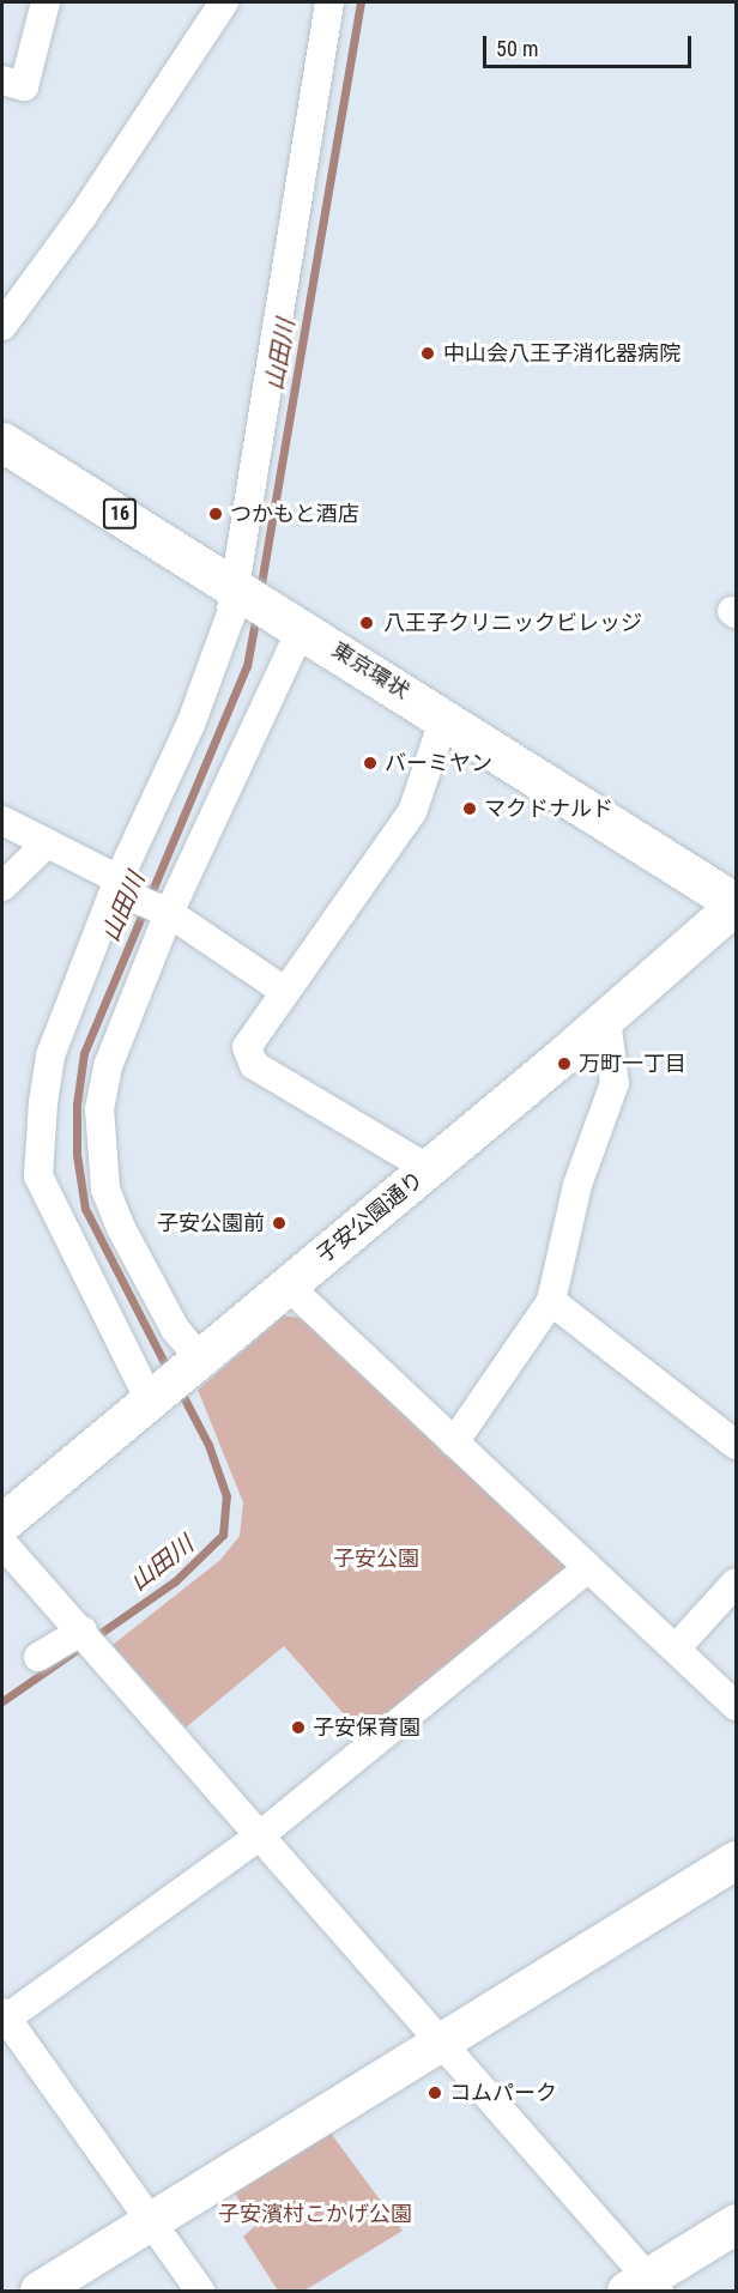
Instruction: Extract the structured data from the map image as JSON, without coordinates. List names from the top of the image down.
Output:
{
  "streets": {
    "main road": ["16", "東京環状"],
    "street": ["子安公園通り"]
  },
  "crossings": [
    ["東京環状", "子安公園通り"]
  ],
  "water": ["山田川"],
  "parks": ["子安公園", "子安濱村こかげ公園"],
  "places": [
    "中山会八王子消化器病院",
    "つかもと酒店",
    "八王子クリニックビレッジ",
    "バーミヤン",
    "マクドナルド",
    "万町一丁目",
    "子安公園前",
    "子安保育園",
    "コムパーク"
  ],
  "scale_bar": "50 m"
}
